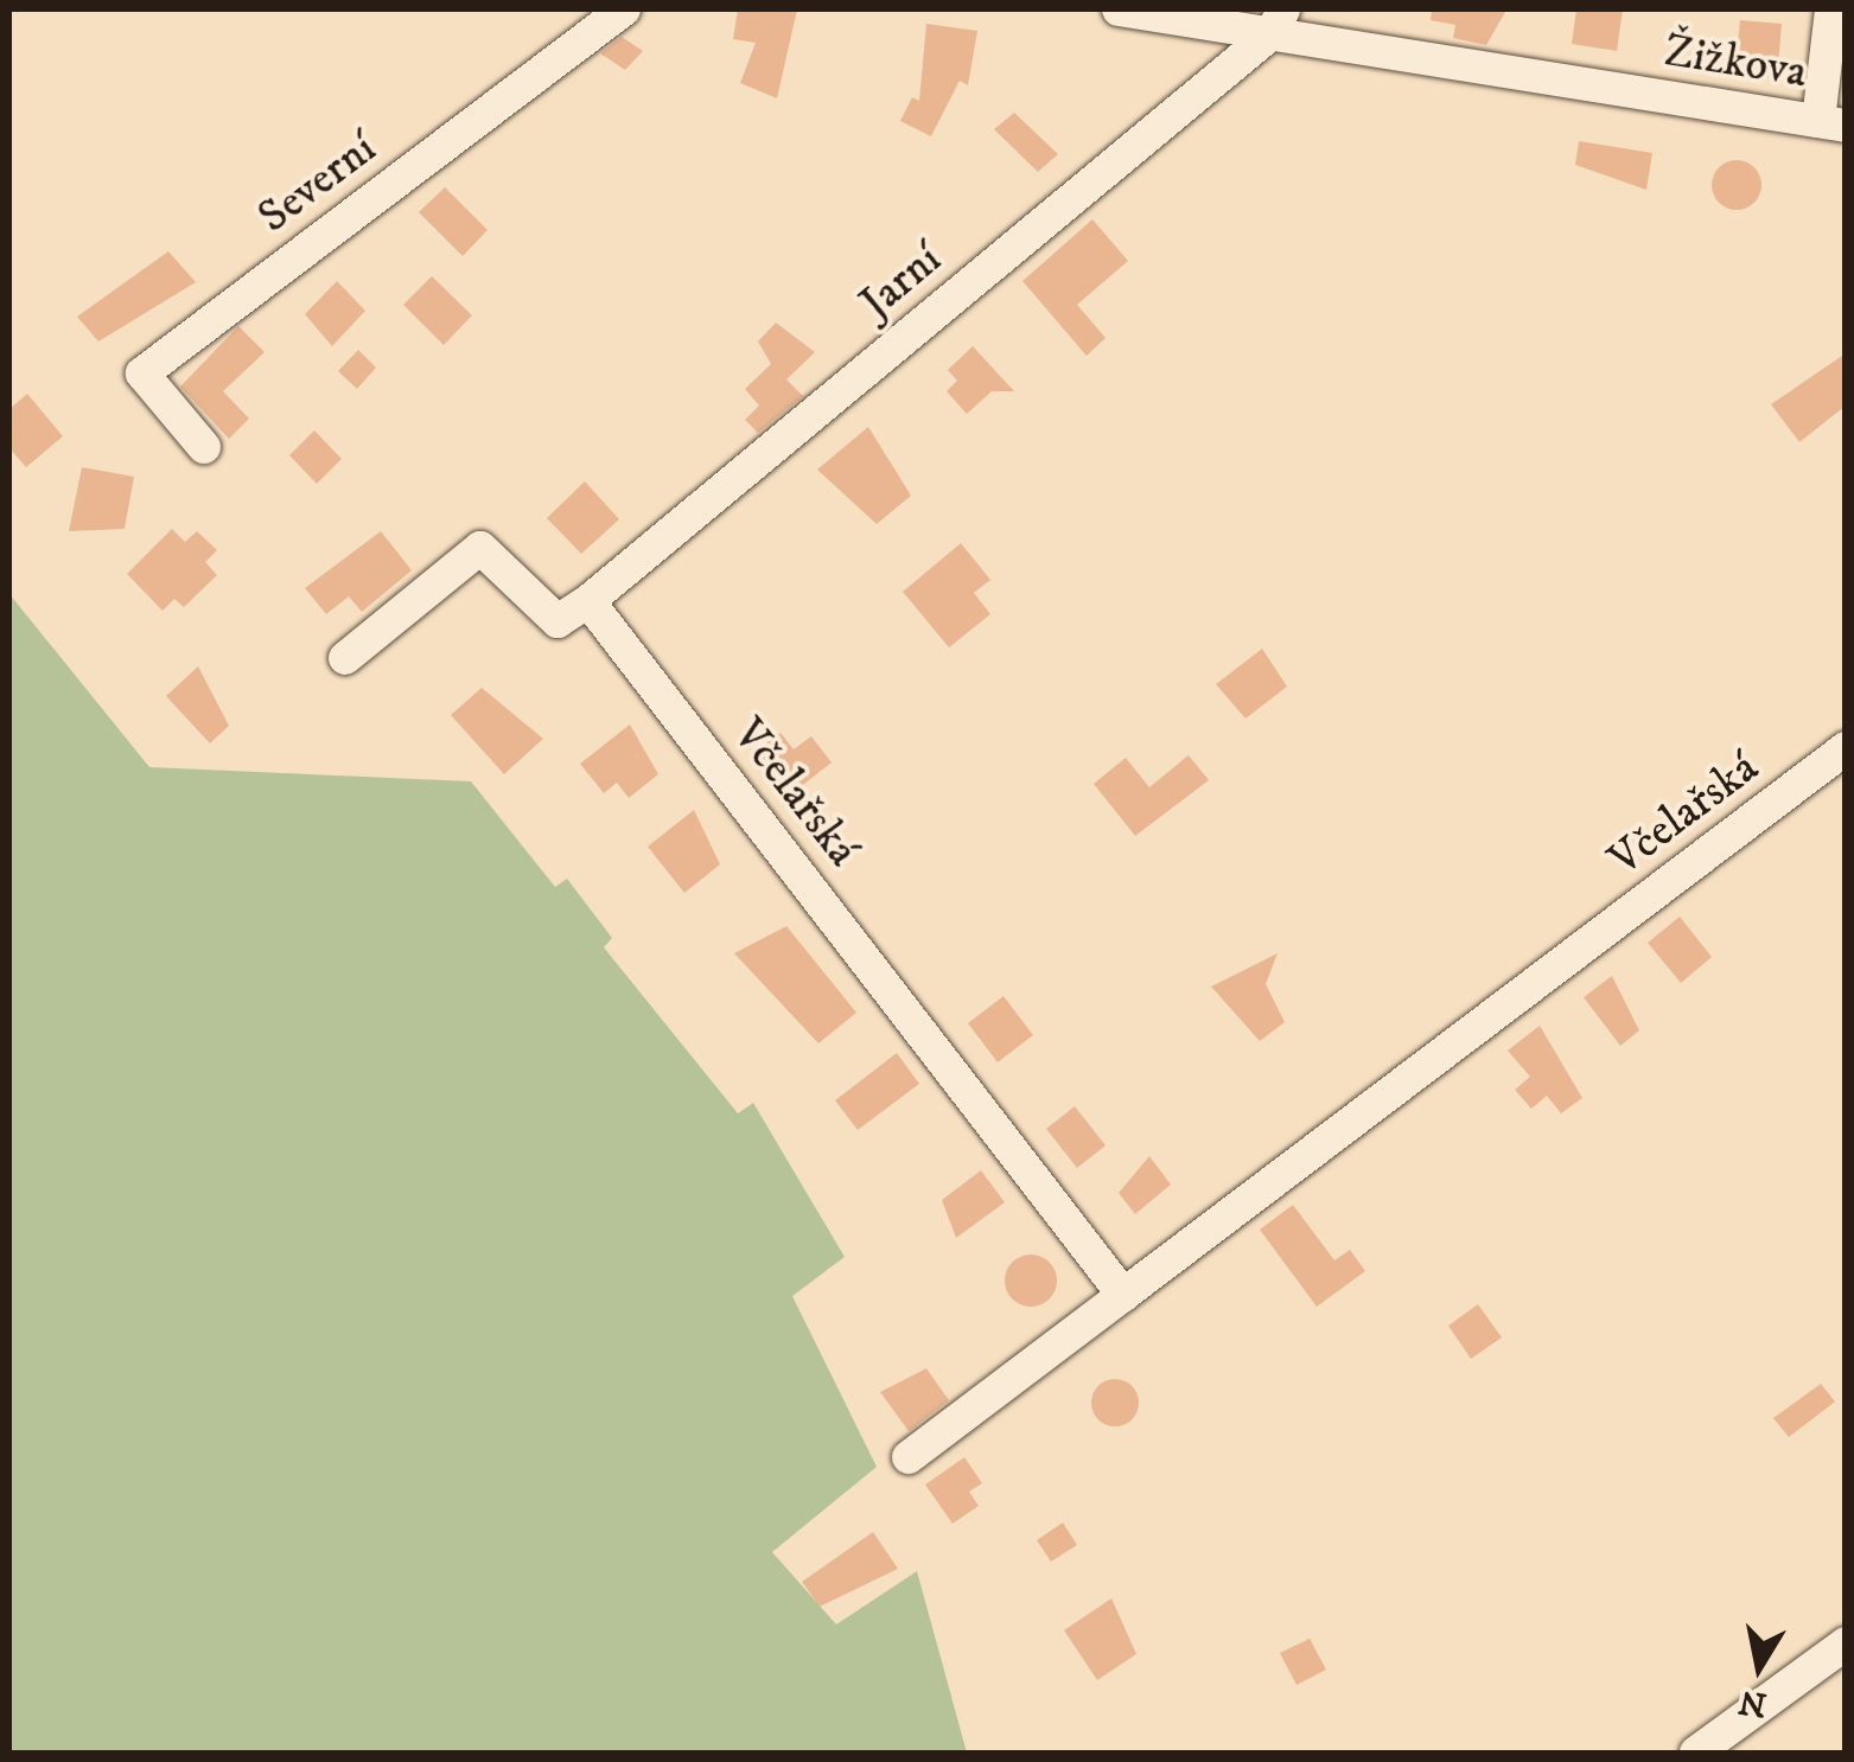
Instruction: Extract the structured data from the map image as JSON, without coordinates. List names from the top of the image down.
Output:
{
  "streets": {
    "street": [
      "Žižkova",
      "Severní",
      "Jarní",
      "Včelařská"
    ]
  },
  "crossings": [
    ["Žižkova", "Jarní"],
    ["Jarní", "Včelařská"]
  ],
  "north": "bottom"
}
